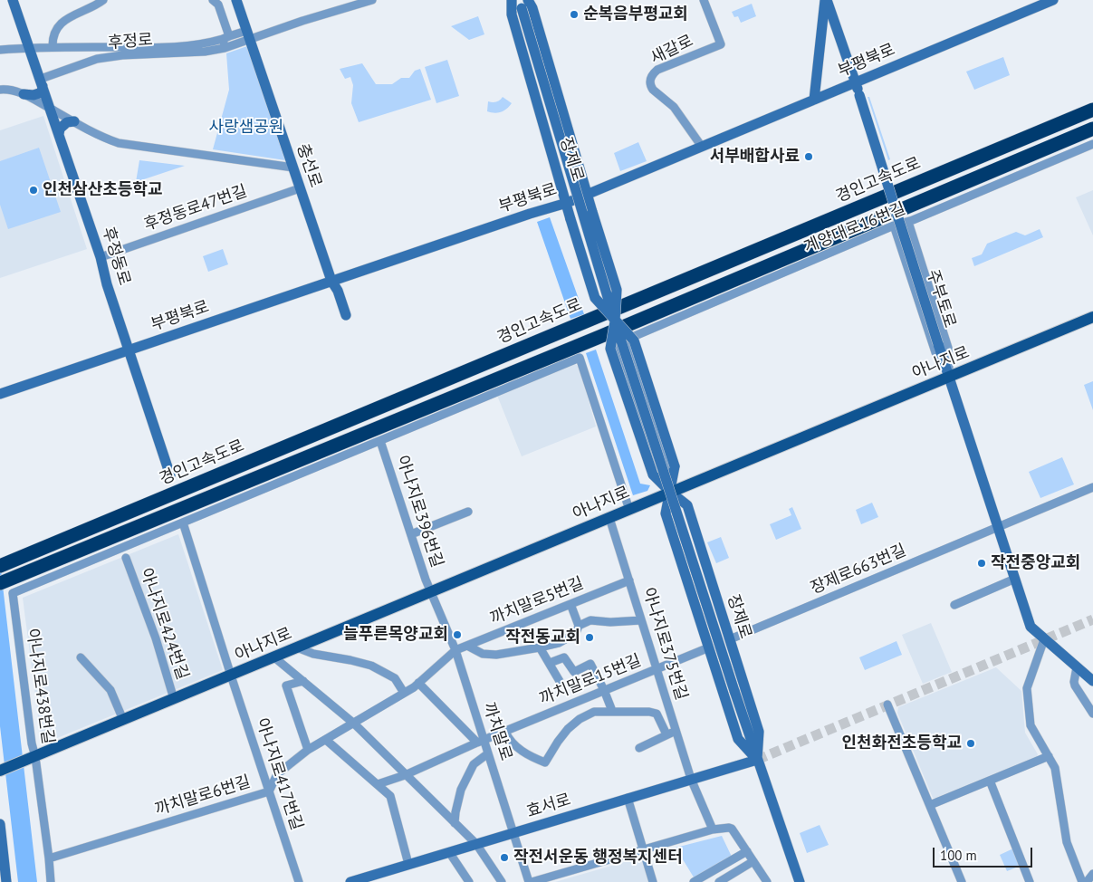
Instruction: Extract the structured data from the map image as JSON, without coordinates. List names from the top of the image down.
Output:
{
  "streets": {
    "highway": ["경인고속도로"],
    "main road": [
      "부평북로",
      "장제로",
      "충선로",
      "후정동로",
      "주부토로",
      "아나지로",
      "효서로"
    ],
    "street": [
      "후정로",
      "새갈로",
      "후정동로47번길",
      "계양대로16번길",
      "아나지로396번길",
      "장제로663번길",
      "까치말로5번길",
      "아나지로424번길",
      "아나지로375번길",
      "까치말로15번길",
      "아나지로438번길",
      "까치말로",
      "아나지로417번길",
      "까치말로6번길"
    ]
  },
  "crossings": [
    ["후정로", "충선로"],
    ["후정로", "후정동로"],
    ["새갈로", "부평북로"],
    ["부평북로", "장제로"],
    ["부평북로", "충선로"],
    ["부평북로", "후정동로"],
    ["부평북로", "주부토로"],
    ["장제로", "아나지로"],
    ["장제로", "장제로663번길"],
    ["장제로", "까치말로15번길"],
    ["장제로", "효서로"],
    ["충선로", "후정동로47번길"],
    ["후정동로47번길", "후정동로"],
    ["주부토로", "아나지로"],
    ["주부토로", "장제로663번길"],
    ["아나지로", "아나지로396번길"],
    ["아나지로", "아나지로424번길"],
    ["아나지로", "아나지로375번길"],
    ["아나지로", "아나지로438번길"],
    ["아나지로", "까치말로"],
    ["아나지로", "아나지로417번길"],
    ["아나지로396번길", "까치말로"],
    ["까치말로5번길", "아나지로375번길"],
    ["까치말로5번길", "까치말로"],
    ["까치말로5번길", "까치말로6번길"],
    ["아나지로375번길", "까치말로15번길"],
    ["아나지로375번길", "효서로"],
    ["까치말로15번길", "까치말로"],
    ["아나지로438번길", "아나지로417번길"],
    ["아나지로438번길", "까치말로6번길"],
    ["까치말로", "까치말로6번길"],
    ["까치말로", "효서로"],
    ["아나지로417번길", "까치말로6번길"]
  ],
  "parks": ["사랑샘공원"],
  "places": [
    "순복음부평교회",
    "서부배합사료",
    "인천삼산초등학교",
    "작전중앙교회",
    "늘푸른목양교회",
    "작전동교회",
    "인천화전초등학교",
    "작전서운동 행정복지센터"
  ],
  "scale_bar": "100 m"
}
